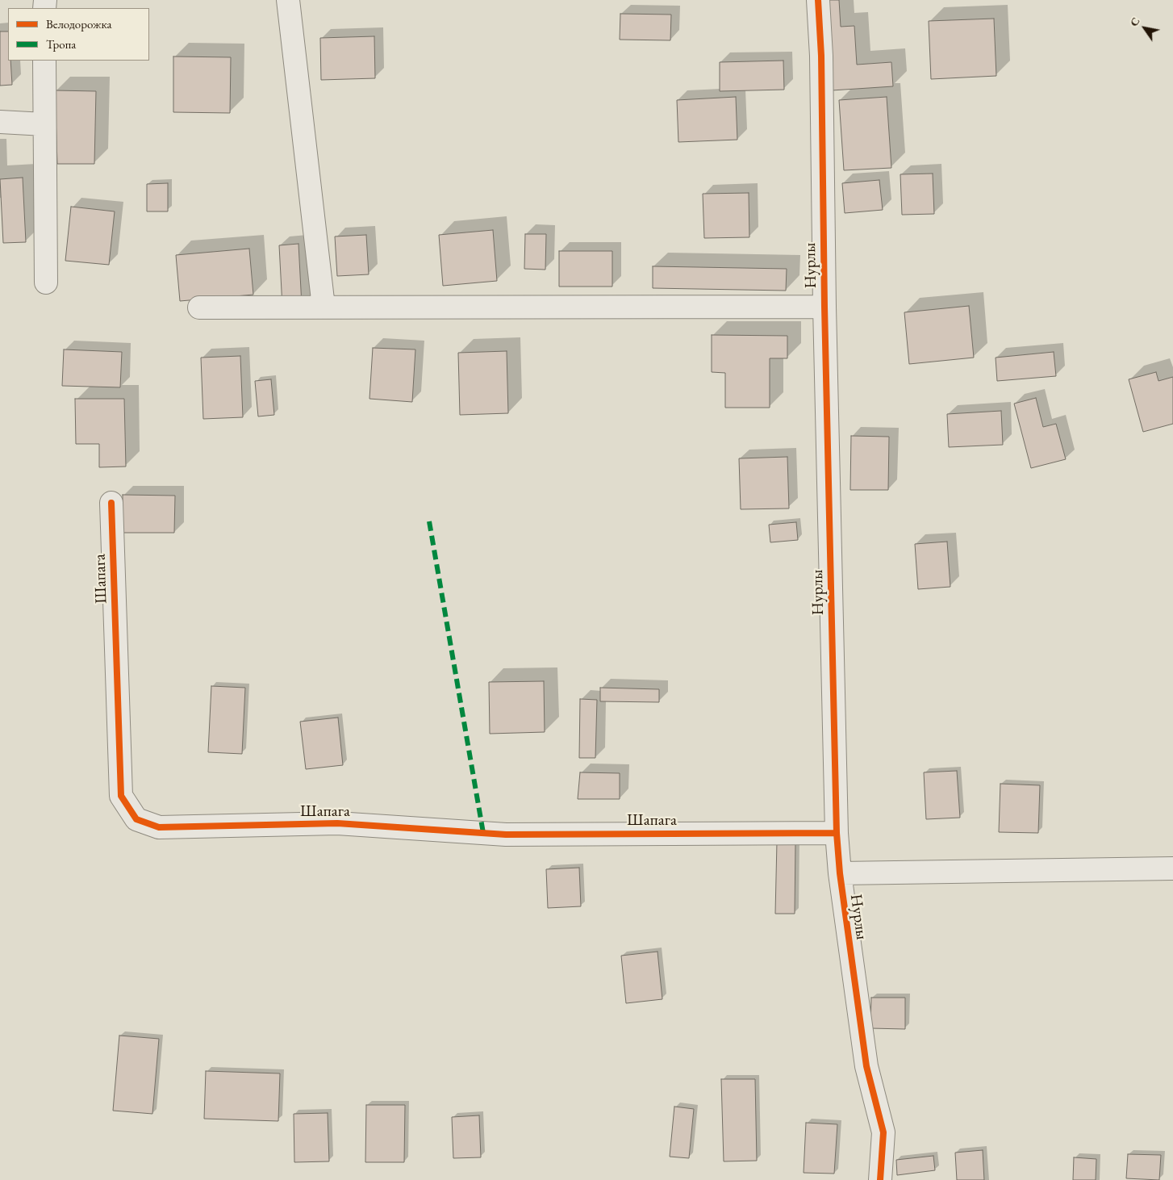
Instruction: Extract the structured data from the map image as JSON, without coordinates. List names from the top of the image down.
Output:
{
  "streets": {
    "street": ["Нурлы", "Шапага"]
  },
  "crossings": [
    ["Нурлы", "Шапага"]
  ],
  "legend": ["Велодорожка", "Тропа"],
  "north": "top left"
}
